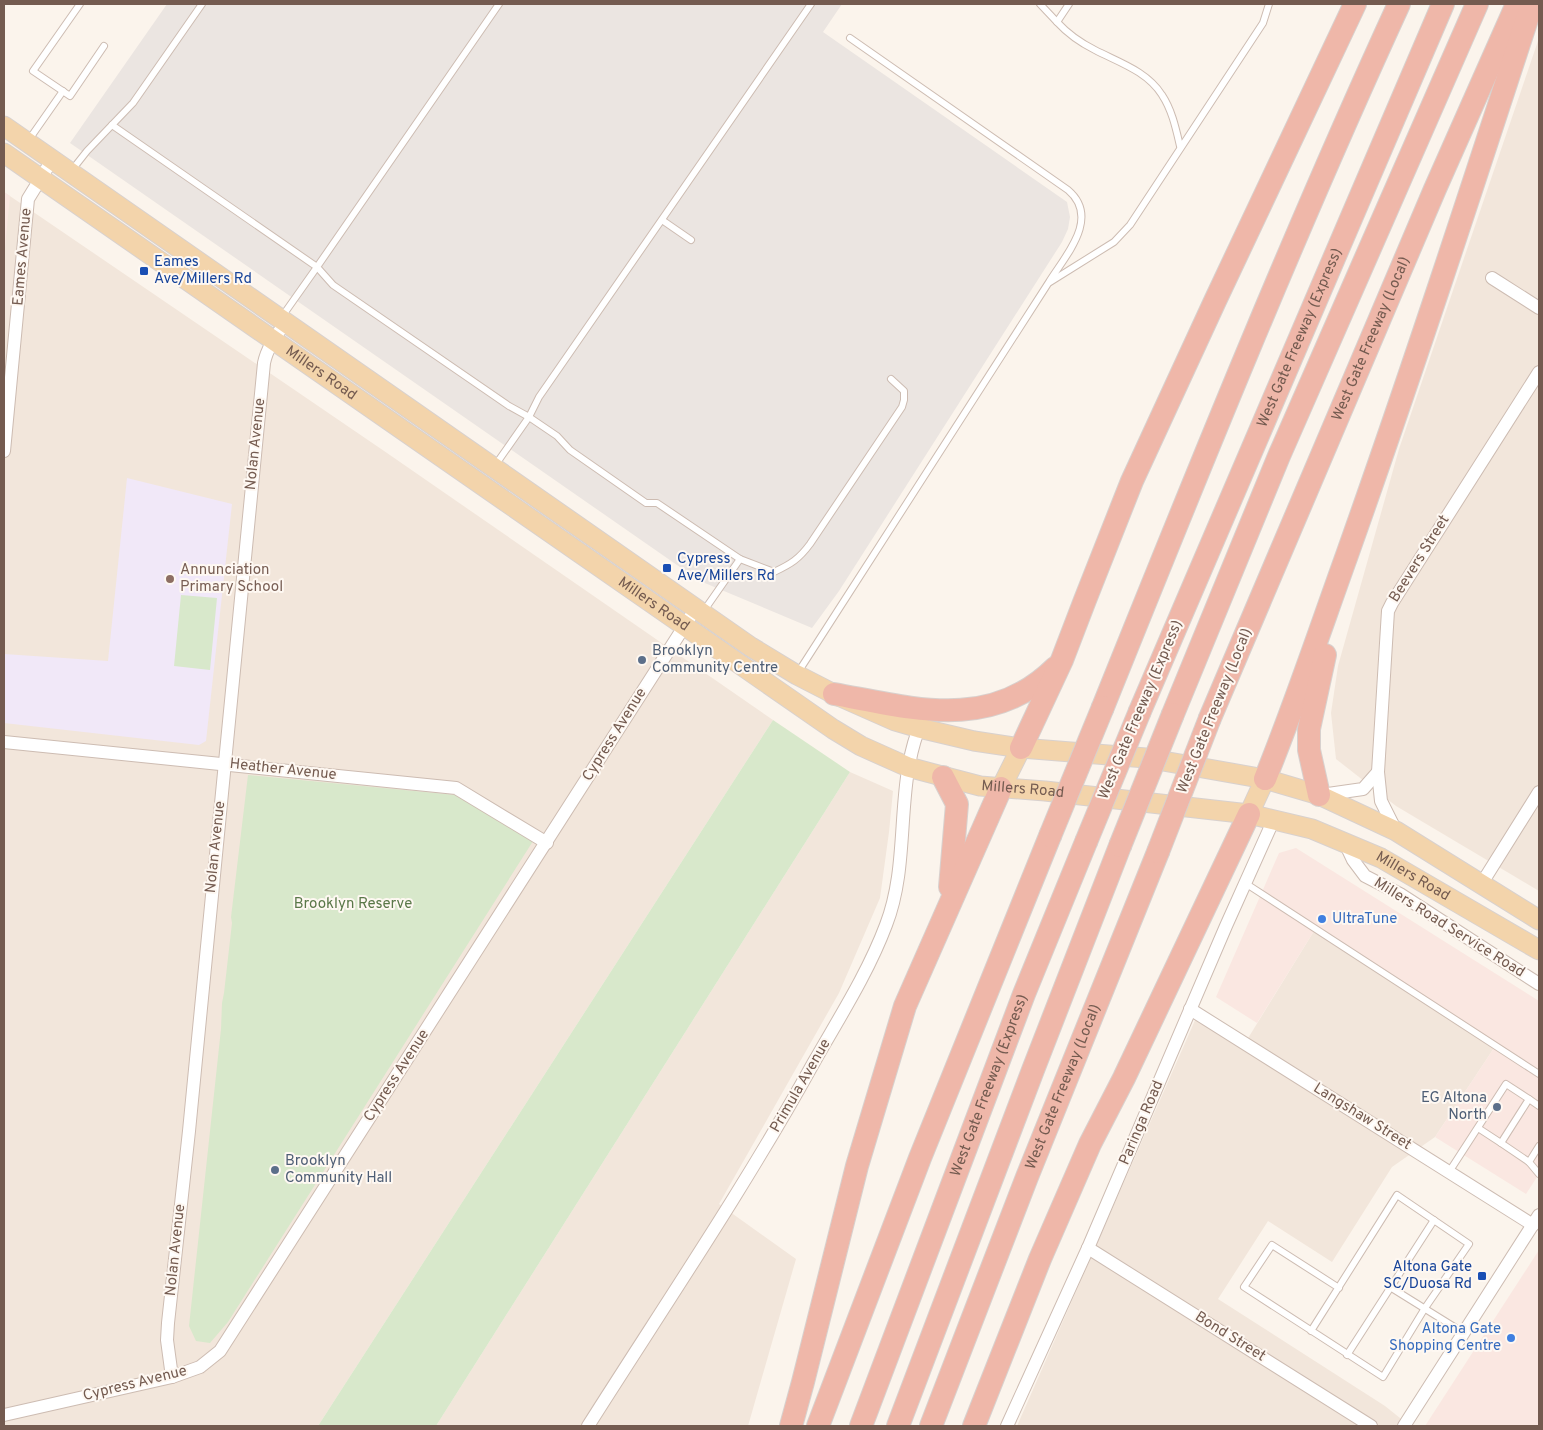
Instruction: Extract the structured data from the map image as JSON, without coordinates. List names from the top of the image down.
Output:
{
  "streets": {
    "highway": ["West Gate Freeway (Express)", "West Gate Freeway (Local)"],
    "main road": ["Millers Road"],
    "street": [
      "Eames Avenue",
      "Nolan Avenue",
      "Beevers Street",
      "Cypress Avenue",
      "Heather Avenue",
      "Millers Road Service Road",
      "Primula Avenue",
      "Langshaw Street",
      "Paringa Road",
      "Bond Street"
    ]
  },
  "crossings": [
    ["Eames Avenue", "Millers Road"],
    ["Millers Road", "Nolan Avenue"],
    ["Millers Road", "Beevers Street"],
    ["Millers Road", "Cypress Avenue"],
    ["Millers Road", "Millers Road Service Road"],
    ["Millers Road", "Primula Avenue"],
    ["Millers Road", "Paringa Road"],
    ["Nolan Avenue", "Cypress Avenue"],
    ["Nolan Avenue", "Heather Avenue"],
    ["Cypress Avenue", "Heather Avenue"],
    ["Langshaw Street", "Paringa Road"],
    ["Paringa Road", "Bond Street"]
  ],
  "parks": ["Brooklyn Reserve"],
  "places": {
    "transit": ["Eames Ave/Millers Rd", "Cypress Ave/Millers Rd", "Altona Gate SC/Duosa Rd"],
    "other": [
      "Annunciation Primary School",
      "Brooklyn Community Centre",
      "UltraTune",
      "EG Altona North",
      "Brooklyn Community Hall",
      "Altona Gate Shopping Centre"
    ]
  }
}
